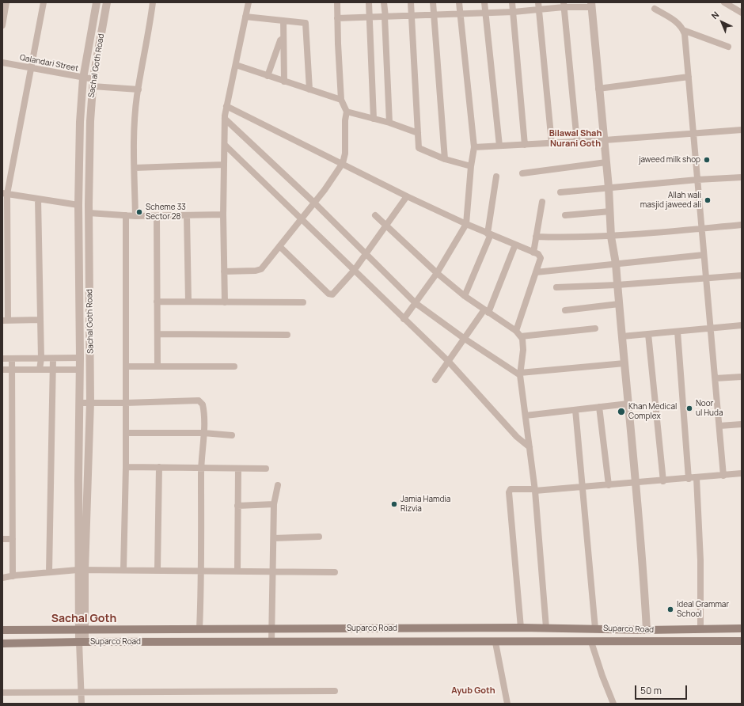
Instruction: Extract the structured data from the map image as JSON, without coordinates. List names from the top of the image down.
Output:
{
  "streets": {
    "main road": ["Suparco Road"],
    "street": ["Qalandari Street", "Sachal Goth Road"]
  },
  "crossings": [
    ["Qalandari Street", "Sachal Goth Road"],
    ["Sachal Goth Road", "Suparco Road"]
  ],
  "districts": ["Bilawal Shah Nurani Goth", "Sachal Goth", "Ayub Goth"],
  "places": [
    "jaweed milk shop",
    "Allah wali masjid jaweed ali",
    "Scheme 33 Sector 28",
    "Noor ul Huda",
    "Khan Medical Complex",
    "Jamia Hamdia Rizvia",
    "Ideal Grammar School"
  ],
  "scale_bar": "50 m",
  "north": "top left"
}
